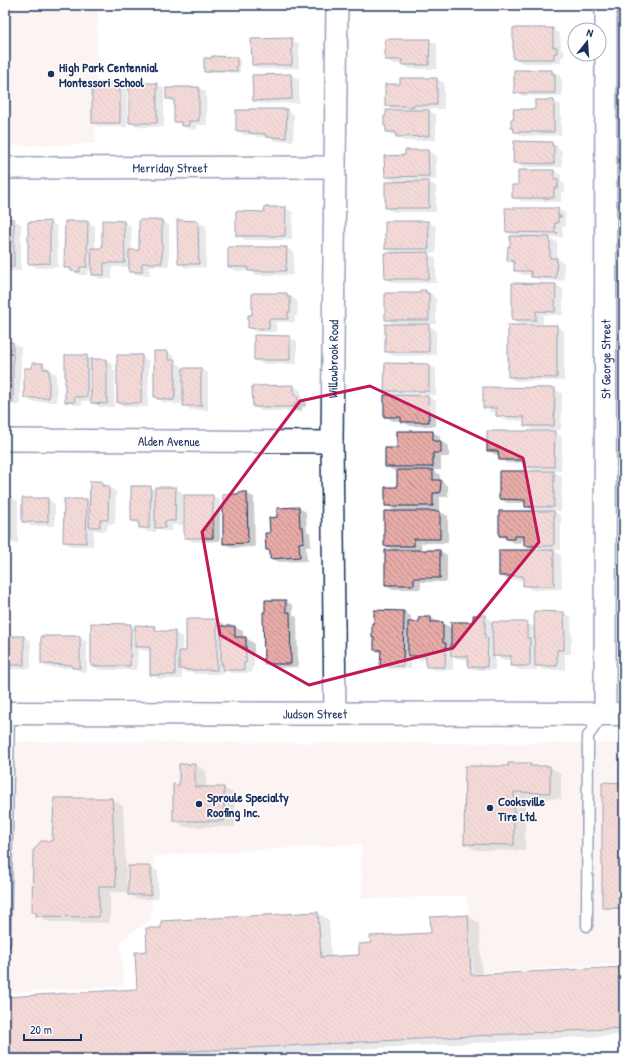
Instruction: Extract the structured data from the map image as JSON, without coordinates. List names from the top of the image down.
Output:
{
  "streets": {
    "street": [
      "Merriday Street",
      "Willowbrook Road",
      "St George Street",
      "Alden Avenue",
      "Judson Street"
    ]
  },
  "crossings": [
    ["Merriday Street", "Willowbrook Road"],
    ["Willowbrook Road", "Alden Avenue"],
    ["Willowbrook Road", "Judson Street"],
    ["St George Street", "Judson Street"]
  ],
  "places": ["High Park Centennial Montessori School", "Sproule Specialty Roofing Inc.", "Cooksville Tire Ltd."],
  "scale_bar": "20 m",
  "north": "top"
}
